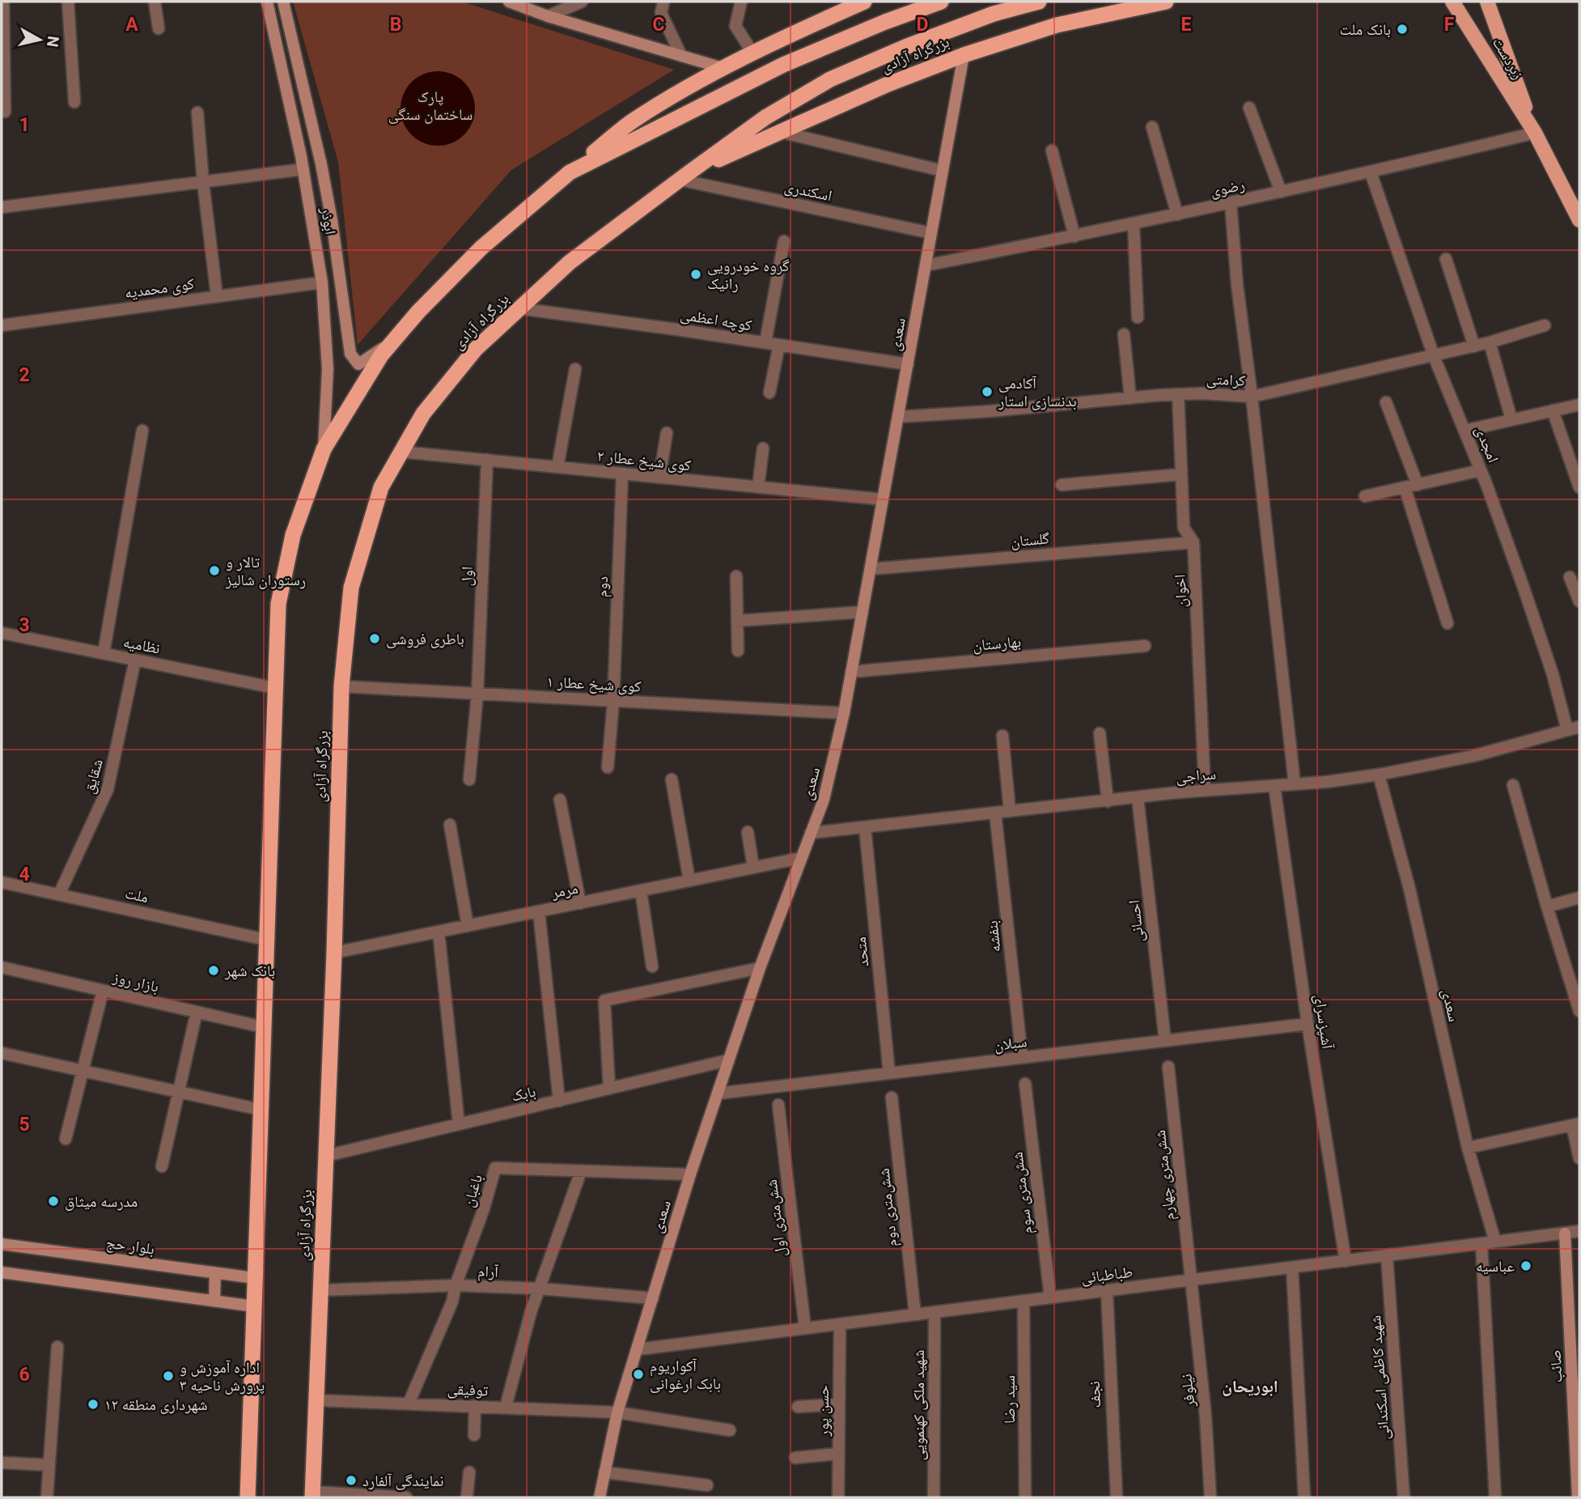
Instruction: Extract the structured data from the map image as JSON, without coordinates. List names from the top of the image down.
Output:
{
  "streets": {
    "highway": ["بزرگراه آزادی"],
    "main road": [
      "زبردست",
      "ابوذر",
      "سعدی",
      "بلوار حج",
      "صائب"
    ],
    "street": [
      "رضوی",
      "اسکندری",
      "کوی محمدیه",
      "کوچه اعظمی",
      "کرامتی",
      "امجدی",
      "کوی شیخ عطار ۲",
      "گلستان",
      "اول",
      "دوم",
      "اخوان",
      "بهارستان",
      "نظامیه",
      "کوی شیخ عطار ۱",
      "سراجی",
      "شقایق",
      "مرمر",
      "ملت",
      "احسانی",
      "بنفشه",
      "متحد",
      "بازار روز",
      "آشپزسرای",
      "سبلان",
      "بابک",
      "شش‌متری چهارم",
      "باغبان",
      "شش‌متری سوم",
      "شش‌متری دوم",
      "شش‌متری اول",
      "آرام",
      "طباطبائی",
      "شهید کاظمی اسکندانی",
      "توفیقی",
      "نیلوفر",
      "نجف",
      "سید رضا",
      "شهید ملکی کهنمویی",
      "حسن پور"
    ]
  },
  "crossings": [
    ["بزرگراه آزادی", "اسکندری"],
    ["بزرگراه آزادی", "کوچه اعظمی"],
    ["بزرگراه آزادی", "سعدی"],
    ["بزرگراه آزادی", "کوی شیخ عطار ۲"],
    ["بزرگراه آزادی", "کوی شیخ عطار ۱"],
    ["بزرگراه آزادی", "مرمر"],
    ["بزرگراه آزادی", "بابک"],
    ["بزرگراه آزادی", "آرام"],
    ["بزرگراه آزادی", "توفیقی"],
    ["زبردست", "رضوی"],
    ["رضوی", "سعدی"],
    ["رضوی", "امجدی"],
    ["اسکندری", "سعدی"],
    ["ابوذر", "کوی محمدیه"],
    ["کوچه اعظمی", "سعدی"],
    ["سعدی", "کرامتی"],
    ["سعدی", "کوی شیخ عطار ۲"],
    ["سعدی", "گلستان"],
    ["سعدی", "بهارستان"],
    ["سعدی", "کوی شیخ عطار ۱"],
    ["سعدی", "سراجی"],
    ["سعدی", "مرمر"],
    ["سعدی", "سبلان"],
    ["سعدی", "بابک"],
    ["سعدی", "باغبان"],
    ["سعدی", "آرام"],
    ["سعدی", "طباطبائی"],
    ["سعدی", "توفیقی"],
    ["کرامتی", "امجدی"],
    ["کرامتی", "اخوان"],
    ["امجدی", "سراجی"],
    ["کوی شیخ عطار ۲", "اول"],
    ["کوی شیخ عطار ۲", "دوم"],
    ["گلستان", "اخوان"],
    ["اول", "کوی شیخ عطار ۱"],
    ["دوم", "کوی شیخ عطار ۱"],
    ["اخوان", "سراجی"],
    ["نظامیه", "شقایق"],
    ["سراجی", "احسانی"],
    ["سراجی", "بنفشه"],
    ["سراجی", "متحد"],
    ["سراجی", "آشپزسرای"],
    ["شقایق", "ملت"],
    ["احسانی", "سبلان"],
    ["بنفشه", "سبلان"],
    ["متحد", "سبلان"],
    ["آشپزسرای", "سبلان"],
    ["آشپزسرای", "طباطبائی"],
    ["شش‌متری چهارم", "طباطبائی"],
    ["شش‌متری چهارم", "نیلوفر"],
    ["باغبان", "آرام"],
    ["باغبان", "توفیقی"],
    ["شش‌متری سوم", "طباطبائی"],
    ["شش‌متری دوم", "طباطبائی"],
    ["شش‌متری اول", "طباطبائی"],
    ["طباطبائی", "صائب"],
    ["طباطبائی", "شهید کاظمی اسکندانی"],
    ["طباطبائی", "نیلوفر"],
    ["طباطبائی", "نجف"],
    ["طباطبائی", "سید رضا"],
    ["طباطبائی", "شهید ملکی کهنمویی"],
    ["طباطبائی", "حسن پور"]
  ],
  "districts": ["ابوریحان"],
  "parks": ["پارک ساختمان سنگی"],
  "places": [
    "بانک ملت",
    "گروه خودرویی رانیک",
    "آکادمی بدنسازی استار",
    "تالار و رستوران شالیز",
    "باطری فروشی",
    "بانک شهر",
    "مدرسه میثاق",
    "عباسیه",
    "آکواریوم بابک ارغوانی",
    "اداره آموزش و پرورش ناحیه ۳",
    "شهرداری منطقه ۱۲",
    "نمایندگی آلفارد"
  ],
  "north": "right",
  "grid": {
    "columns": [
      "A",
      "B",
      "C",
      "D",
      "E",
      "F"
    ],
    "rows": [
      "1",
      "2",
      "3",
      "4",
      "5",
      "6"
    ]
  }
}
